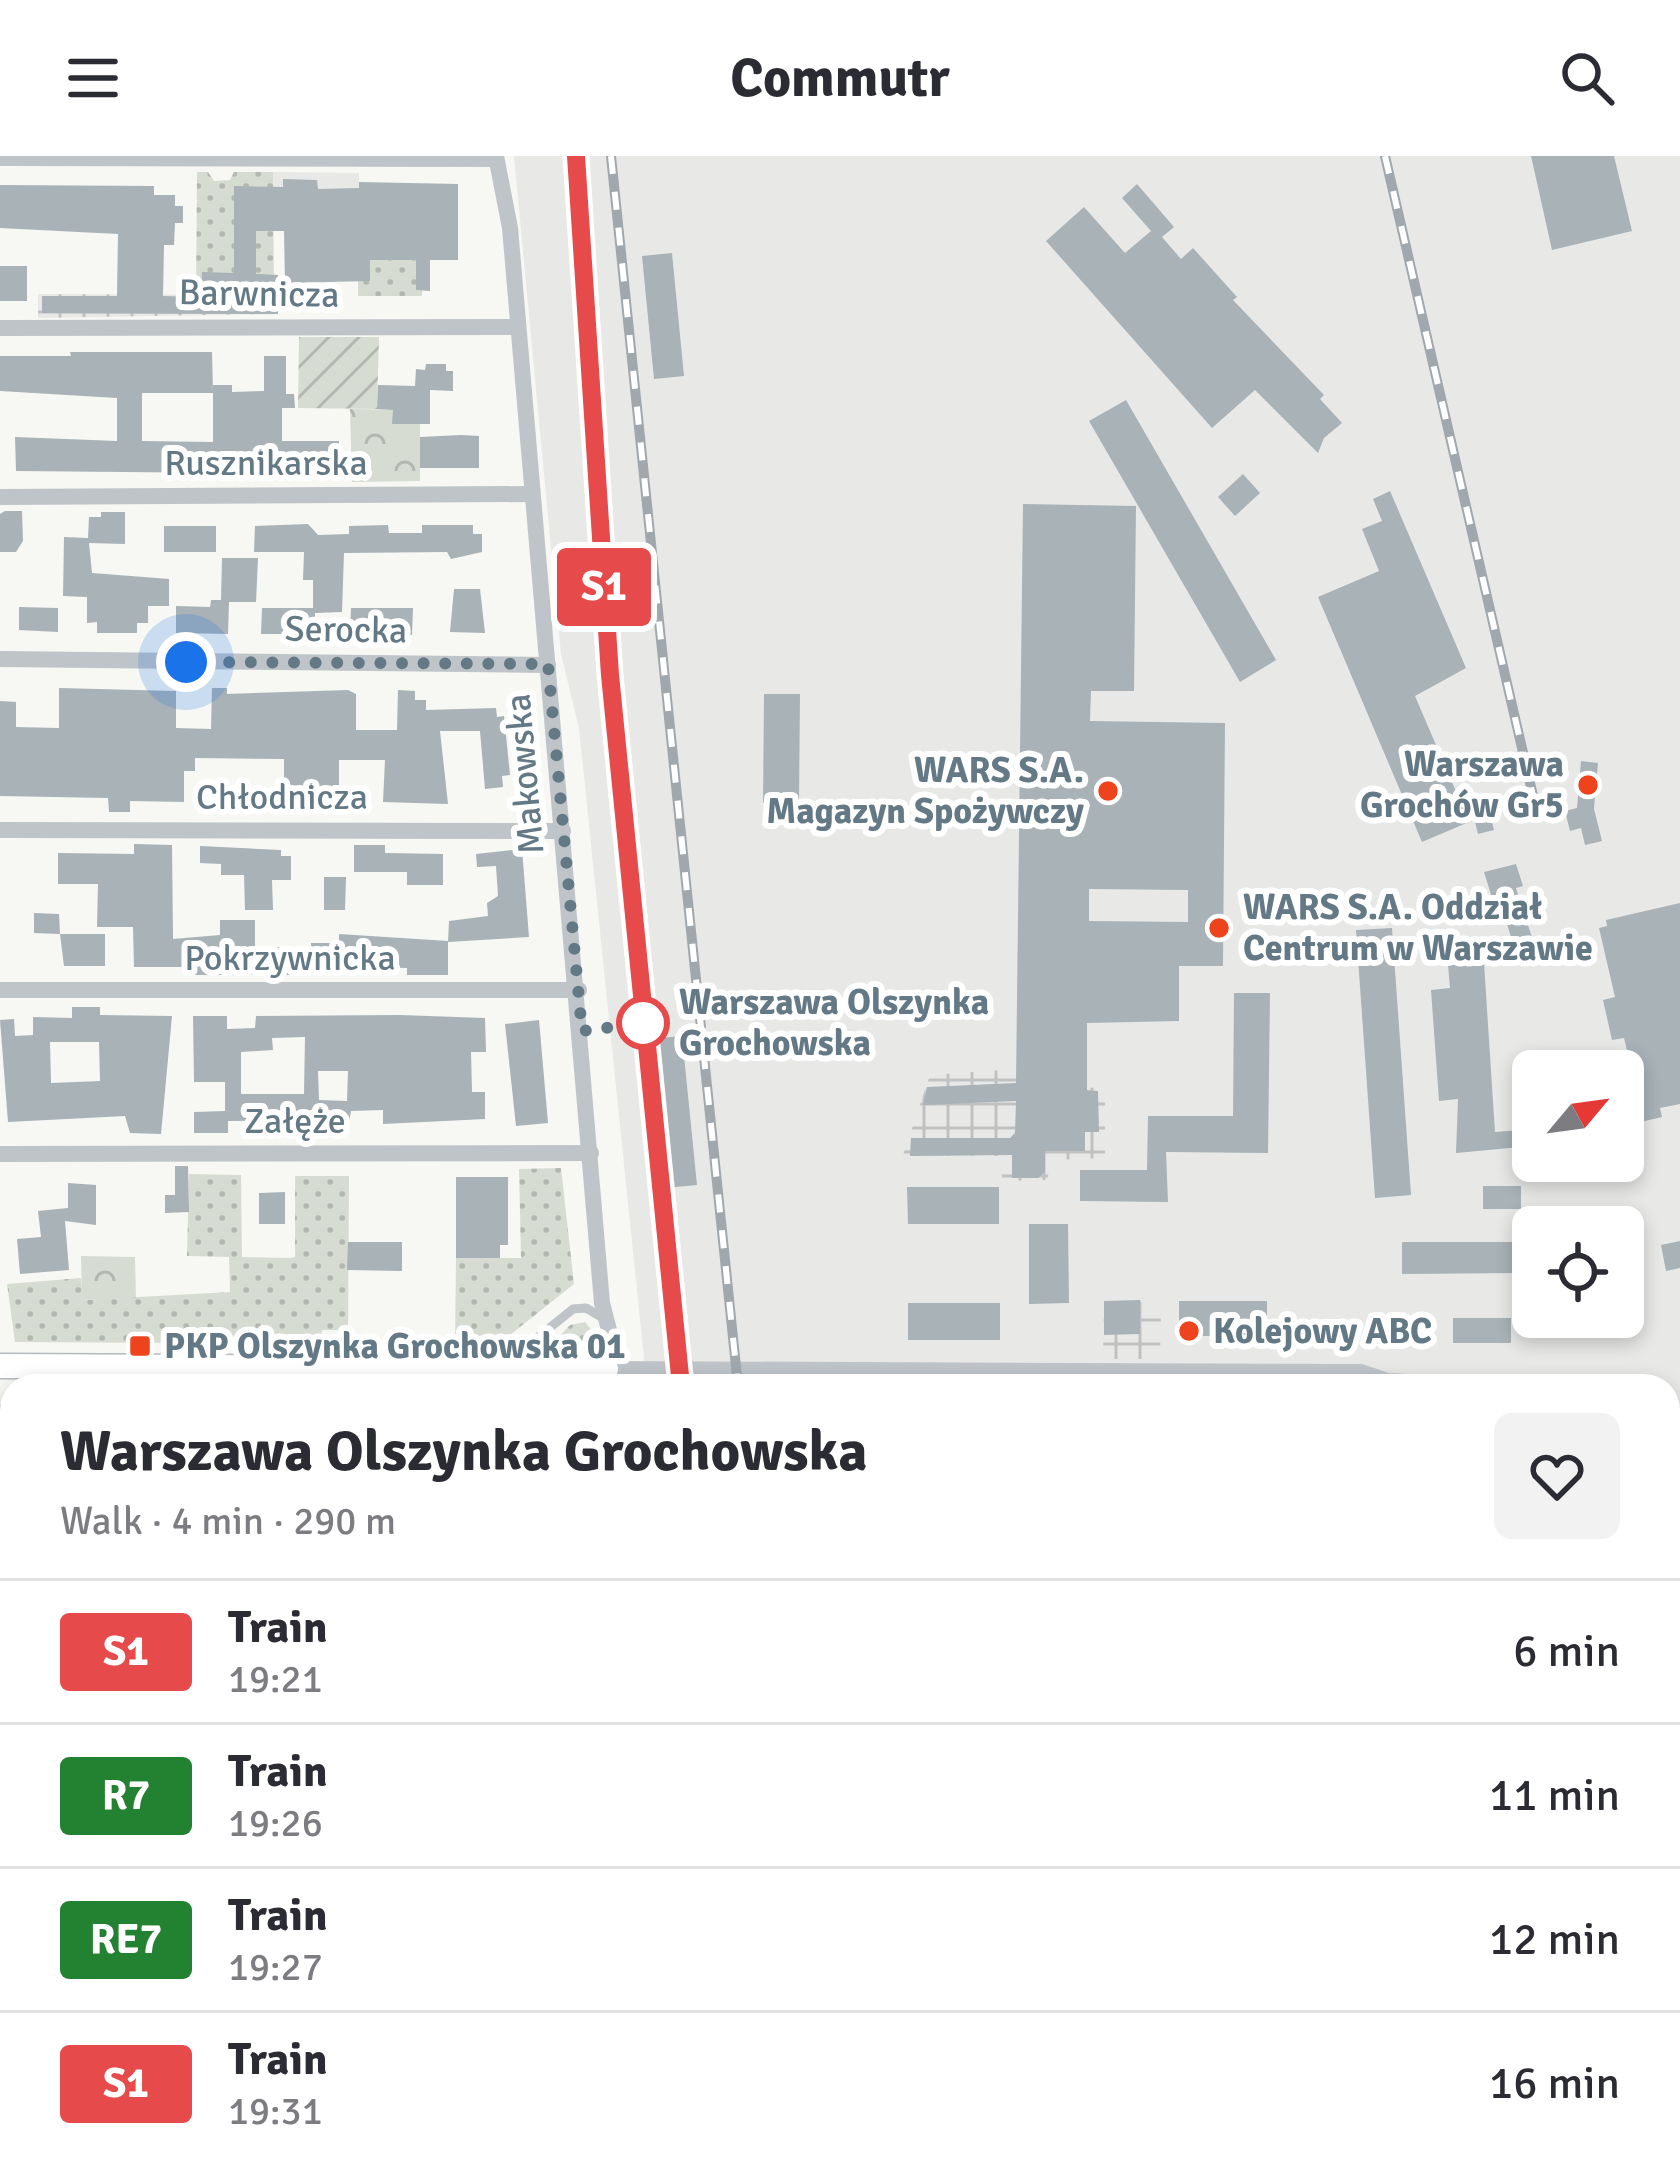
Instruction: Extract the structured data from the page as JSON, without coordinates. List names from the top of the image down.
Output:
{
  "streets": {
    "street": [
      "Barwnicza",
      "Rusznikarska",
      "Serocka",
      "Makowska",
      "Chłodnicza",
      "Pokrzywnicka",
      "Załęże"
    ]
  },
  "crossings": [
    ["Barwnicza", "Makowska"],
    ["Rusznikarska", "Makowska"],
    ["Serocka", "Makowska"],
    ["Makowska", "Chłodnicza"],
    ["Makowska", "Pokrzywnicka"],
    ["Makowska", "Załęże"]
  ],
  "places": {
    "other": [
      "Warszawa Grochów Gr5",
      "WARS S.A. Magazyn Spożywczy",
      "WARS S.A. Oddział Centrum w Warszawie",
      "Warszawa Olszynka Grochowska",
      "Kolejowy ABC"
    ],
    "transit": ["PKP Olszynka Grochowska 01"]
  },
  "north": "top right",
  "page": {
    "header": "Commutr",
    "on_map": "S1",
    "heading": ["Warszawa Olszynka Grochowska", "Walk · 4 min · 290 m"],
    "list": [
      {
        "mark": "S1",
        "name": "Train",
        "note": "19:21",
        "value": "6 min"
      },
      {
        "mark": "R7",
        "name": "Train",
        "note": "19:26",
        "value": "11 min"
      },
      {
        "mark": "RE7",
        "name": "Train",
        "note": "19:27",
        "value": "12 min"
      },
      {
        "mark": "S1",
        "name": "Train",
        "note": "19:31",
        "value": "16 min"
      }
    ]
  }
}
